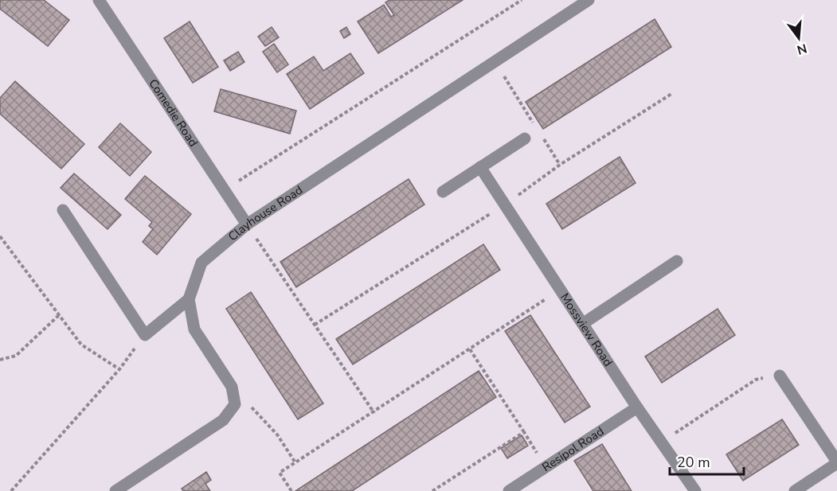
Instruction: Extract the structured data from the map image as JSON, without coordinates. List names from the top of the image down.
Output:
{
  "streets": {
    "street": [
      "Comedie Road",
      "Clayhouse Road",
      "Mossview Road",
      "Resipol Road"
    ]
  },
  "crossings": [
    ["Comedie Road", "Clayhouse Road"],
    ["Mossview Road", "Resipol Road"]
  ],
  "scale_bar": "20 m",
  "north": "bottom"
}
